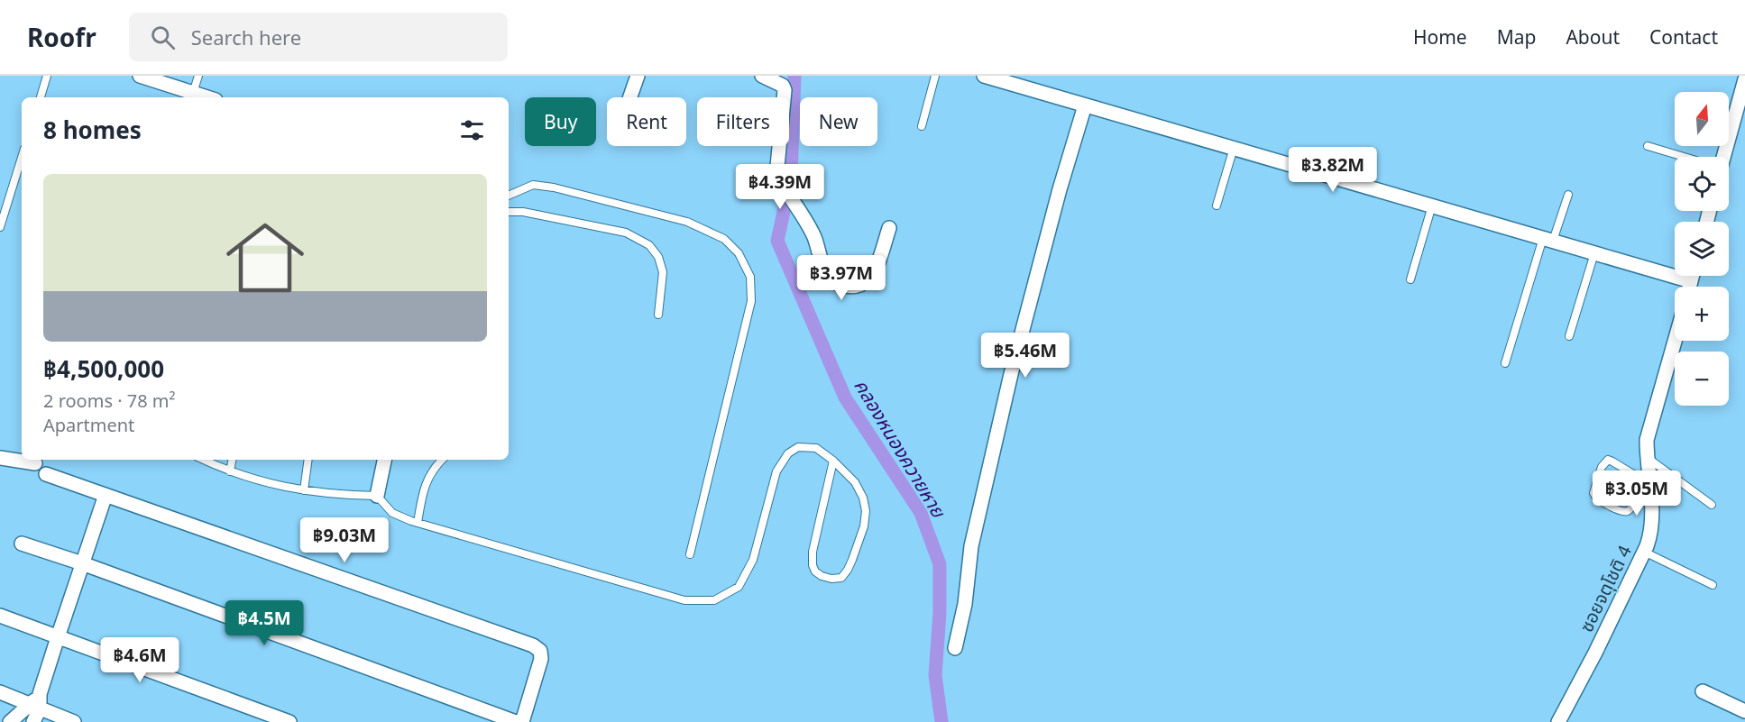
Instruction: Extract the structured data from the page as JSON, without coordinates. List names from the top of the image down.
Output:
{
  "streets": {
    "street": ["ซอยจตุโชติ 4"]
  },
  "water": ["คลองหนองควายหาย"],
  "north": "top",
  "page": {
    "header": "Roofr",
    "search": "Search here",
    "nav": [
      "Home",
      "Map",
      "About",
      "Contact"
    ],
    "map_buttons": ["+", "−"],
    "chip": [
      "Buy",
      "Rent",
      "Filters",
      "New"
    ],
    "heading": "8 homes",
    "price": [
      "฿3.82M",
      "฿4.39M",
      "฿3.97M",
      "฿5.46M",
      "฿3.05M",
      "฿9.03M",
      "฿4.5M",
      "฿4.6M"
    ],
    "list": [
      {
        "name": "฿4,500,000",
        "note": "2 rooms · 78 m² · Apartment"
      }
    ]
  }
}
